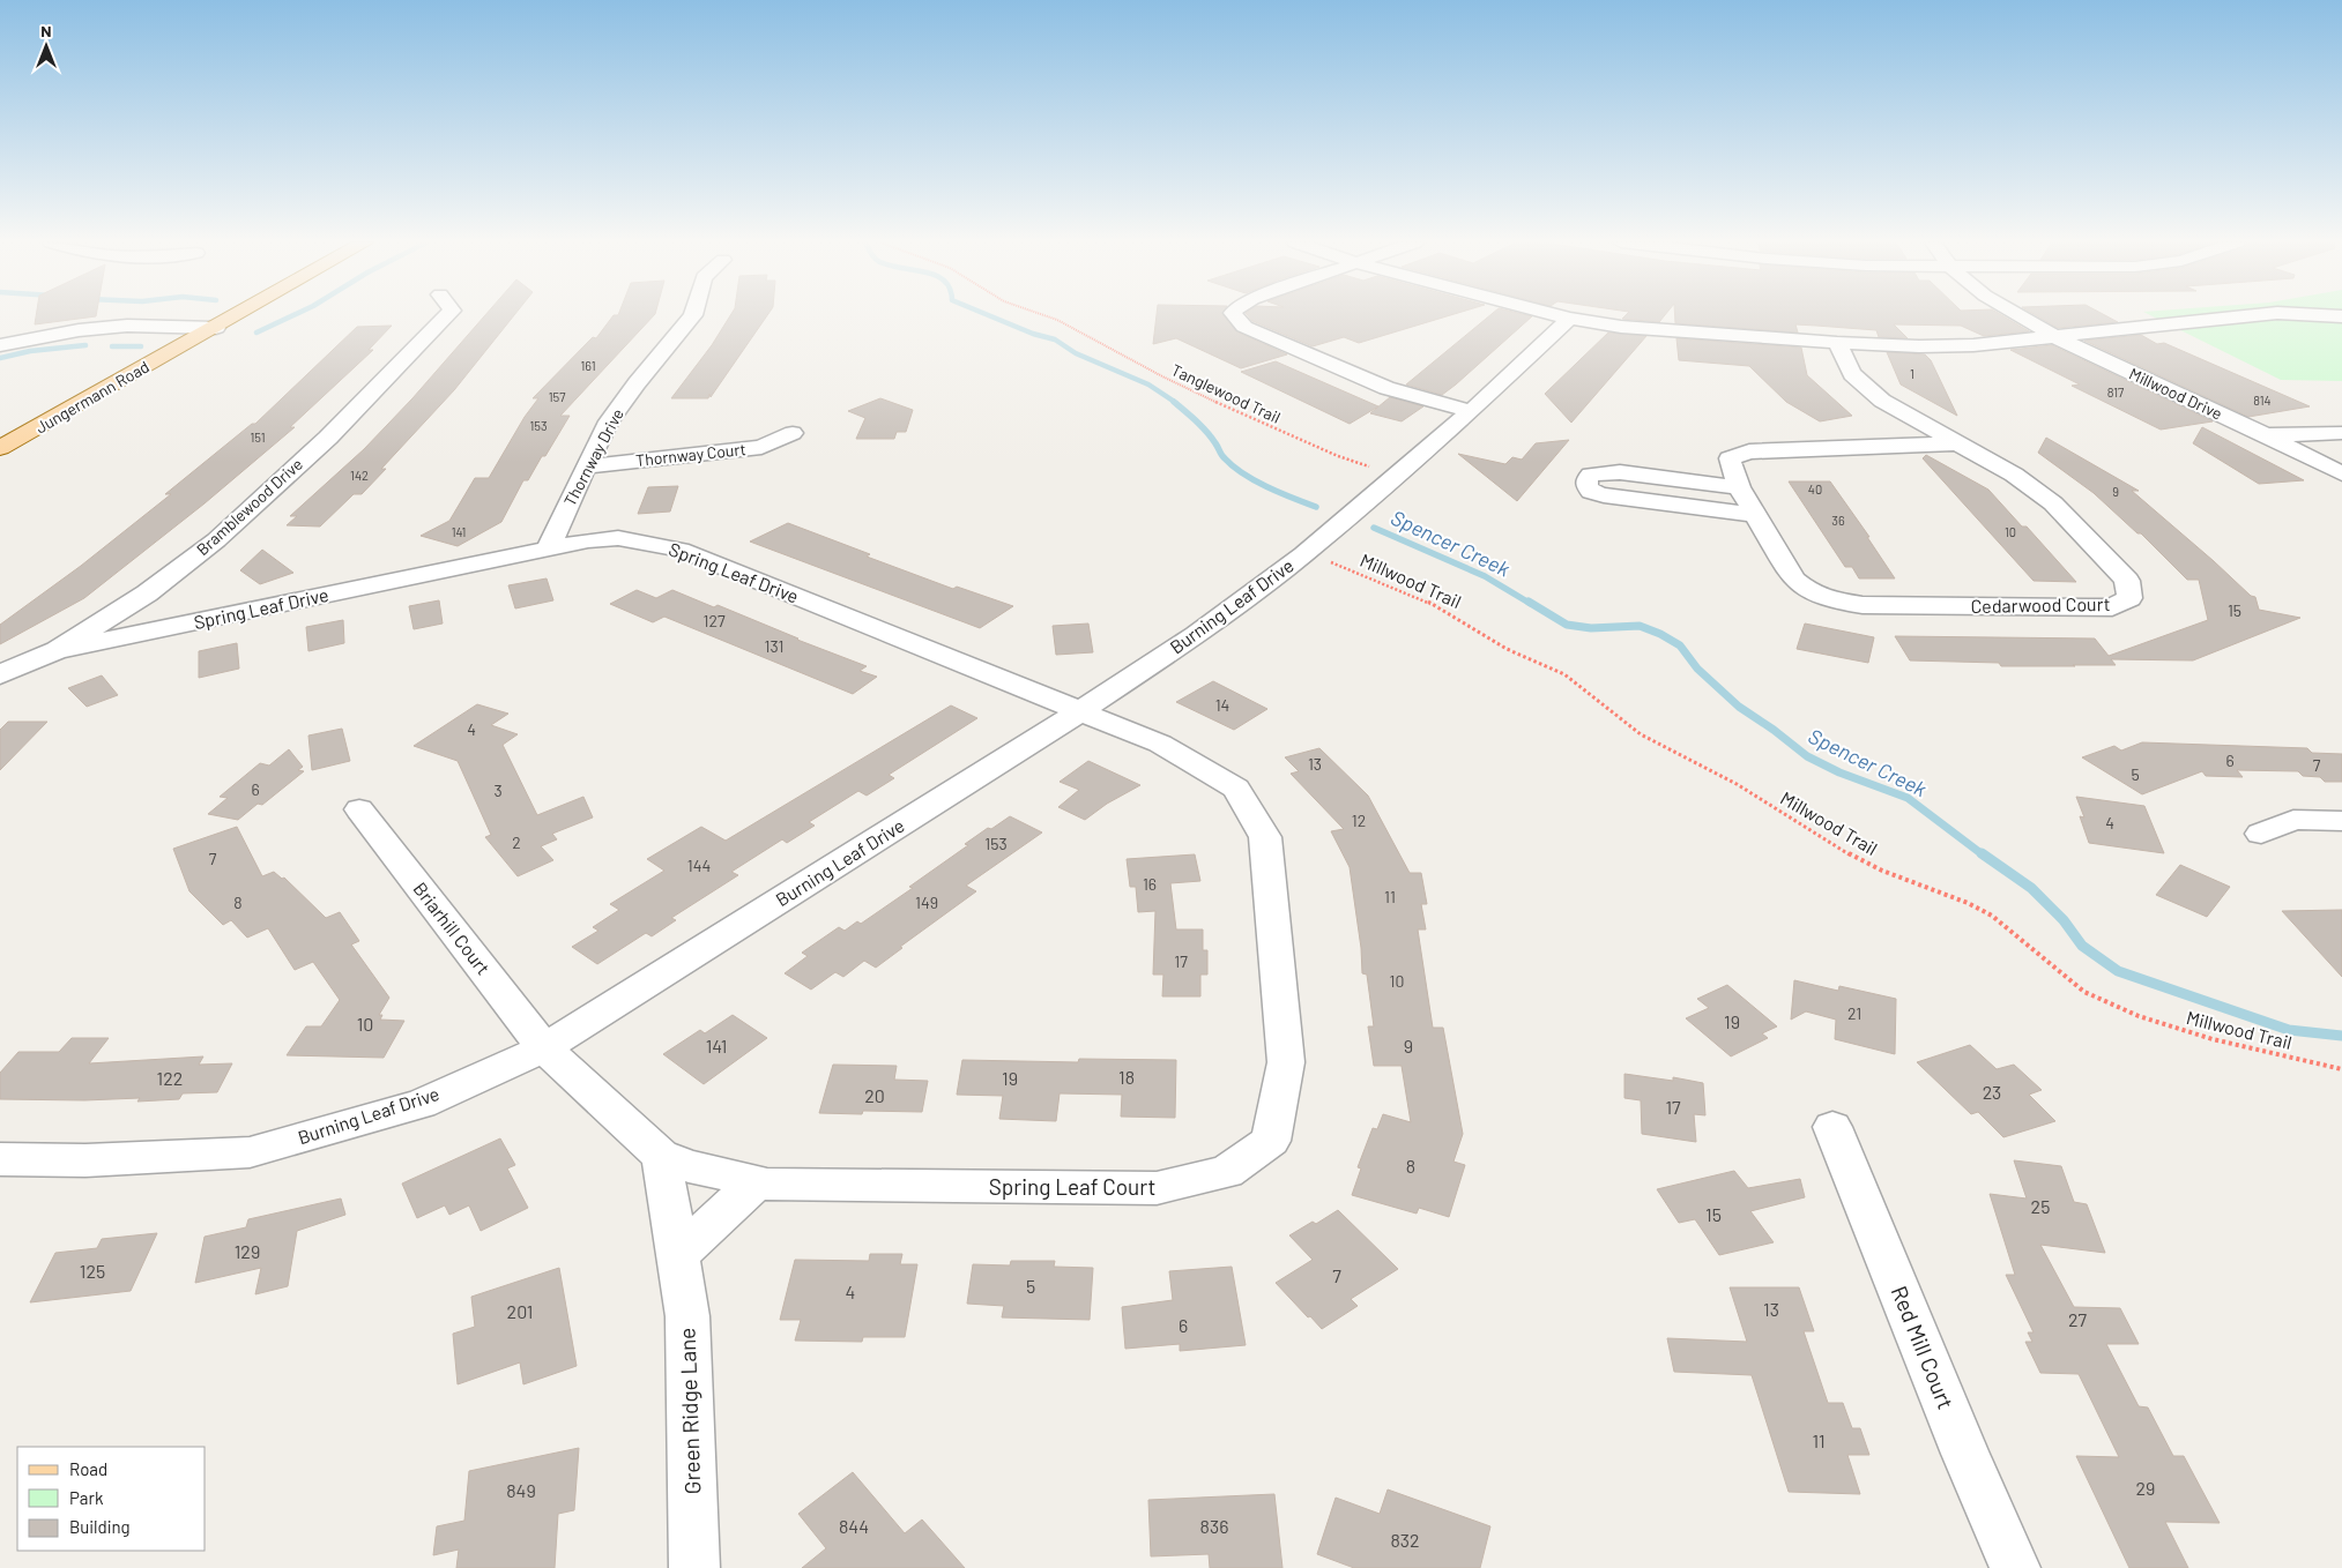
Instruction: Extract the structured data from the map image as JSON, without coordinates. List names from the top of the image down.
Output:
{
  "streets": {
    "main road": ["Jungermann Road"],
    "street": [
      "Millwood Drive",
      "Thornway Court",
      "Thornway Drive",
      "Bramblewood Drive",
      "Spring Leaf Drive",
      "Cedarwood Court",
      "Burning Leaf Drive",
      "Briarhill Court",
      "Spring Leaf Court",
      "Red Mill Court",
      "Green Ridge Lane"
    ],
    "path": ["Tanglewood Trail", "Millwood Trail"]
  },
  "crossings": [
    ["Thornway Court", "Thornway Drive"],
    ["Thornway Drive", "Spring Leaf Drive"],
    ["Bramblewood Drive", "Spring Leaf Drive"],
    ["Spring Leaf Drive", "Burning Leaf Drive"],
    ["Spring Leaf Drive", "Spring Leaf Court"],
    ["Burning Leaf Drive", "Briarhill Court"],
    ["Burning Leaf Drive", "Spring Leaf Court"],
    ["Briarhill Court", "Spring Leaf Court"],
    ["Spring Leaf Court", "Green Ridge Lane"]
  ],
  "water": ["Spencer Creek"],
  "house_numbers": [
    "161",
    "1",
    "817",
    "157",
    "814",
    "153",
    "151",
    "142",
    "40",
    "9",
    "36",
    "141",
    "10",
    "15",
    "127",
    "131",
    "14",
    "4",
    "6",
    "13",
    "7",
    "5",
    "6",
    "3",
    "12",
    "4",
    "2",
    "153",
    "7",
    "144",
    "16",
    "11",
    "8",
    "149",
    "17",
    "10",
    "21",
    "19",
    "10",
    "141",
    "9",
    "18",
    "122",
    "19",
    "23",
    "20",
    "17",
    "8",
    "25",
    "15",
    "129",
    "125",
    "7",
    "5",
    "4",
    "13",
    "201",
    "27",
    "6",
    "11",
    "29",
    "849",
    "844",
    "836",
    "832"
  ],
  "legend": ["Road", "Park", "Building"],
  "north": "top"
}
